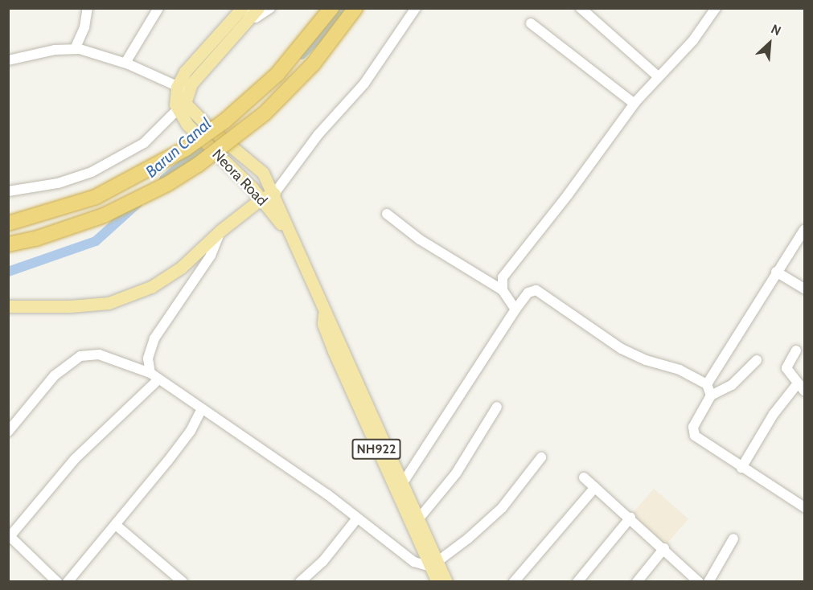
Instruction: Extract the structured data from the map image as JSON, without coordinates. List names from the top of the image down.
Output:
{
  "streets": {
    "main road": ["Neora Road", "NH922"]
  },
  "water": ["Barun Canal"],
  "north": "top right"
}
